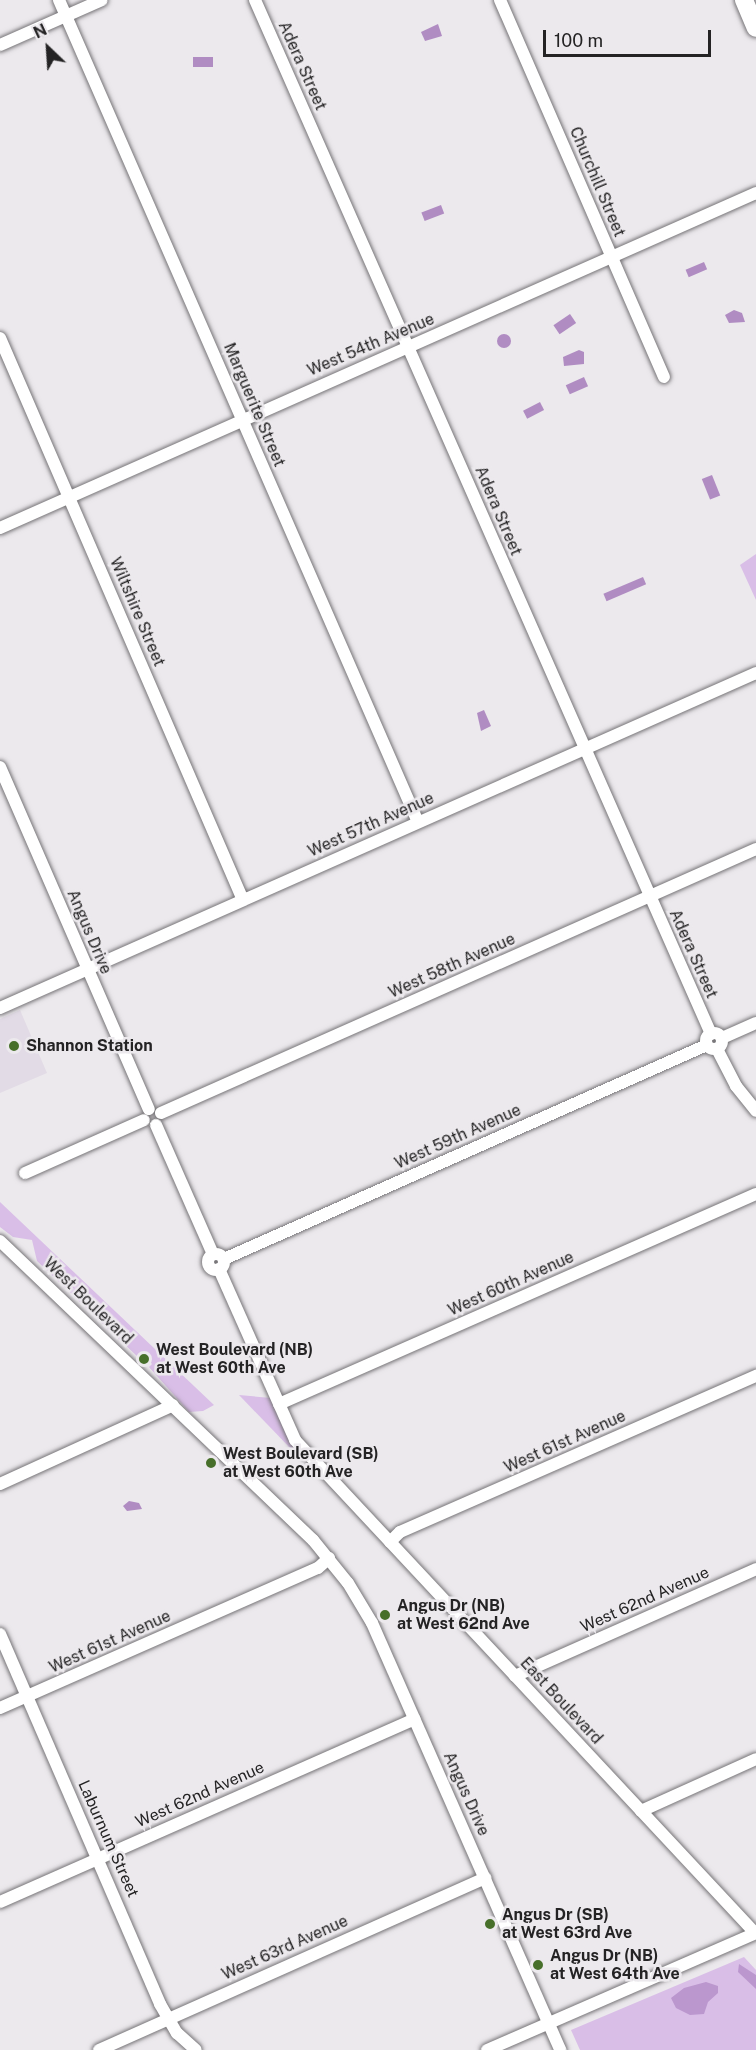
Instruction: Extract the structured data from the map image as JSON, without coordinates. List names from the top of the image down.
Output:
{
  "streets": {
    "street": [
      "Adera Street",
      "Churchill Street",
      "West 54th Avenue",
      "Marguerite Street",
      "Wiltshire Street",
      "West 57th Avenue",
      "Angus Drive",
      "West 58th Avenue",
      "West 59th Avenue",
      "West 60th Avenue",
      "West Boulevard",
      "West 61st Avenue",
      "West 62nd Avenue",
      "East Boulevard",
      "Laburnum Street",
      "West 63rd Avenue"
    ]
  },
  "crossings": [
    ["Adera Street", "West 54th Avenue"],
    ["Adera Street", "West 57th Avenue"],
    ["Adera Street", "West 58th Avenue"],
    ["Adera Street", "West 59th Avenue"],
    ["Churchill Street", "West 54th Avenue"],
    ["West 54th Avenue", "Marguerite Street"],
    ["West 54th Avenue", "Wiltshire Street"],
    ["Marguerite Street", "West 57th Avenue"],
    ["Wiltshire Street", "West 57th Avenue"],
    ["West 57th Avenue", "Angus Drive"],
    ["Angus Drive", "West 58th Avenue"],
    ["Angus Drive", "West 59th Avenue"],
    ["Angus Drive", "West 60th Avenue"],
    ["Angus Drive", "West Boulevard"],
    ["Angus Drive", "West 61st Avenue"],
    ["Angus Drive", "West 62nd Avenue"],
    ["Angus Drive", "East Boulevard"],
    ["Angus Drive", "West 63rd Avenue"],
    ["West 60th Avenue", "East Boulevard"],
    ["West Boulevard", "West 61st Avenue"],
    ["West 61st Avenue", "East Boulevard"],
    ["West 61st Avenue", "Laburnum Street"],
    ["West 62nd Avenue", "East Boulevard"],
    ["West 62nd Avenue", "Laburnum Street"],
    ["Laburnum Street", "West 63rd Avenue"]
  ],
  "places": [
    "Shannon Station",
    "West Boulevard (NB) at West 60th Ave",
    "West Boulevard (SB) at West 60th Ave",
    "Angus Dr (NB) at West 62nd Ave",
    "Angus Dr (SB) at West 63rd Ave",
    "Angus Dr (NB) at West 64th Ave"
  ],
  "scale_bar": "100 m",
  "north": "top left"
}
